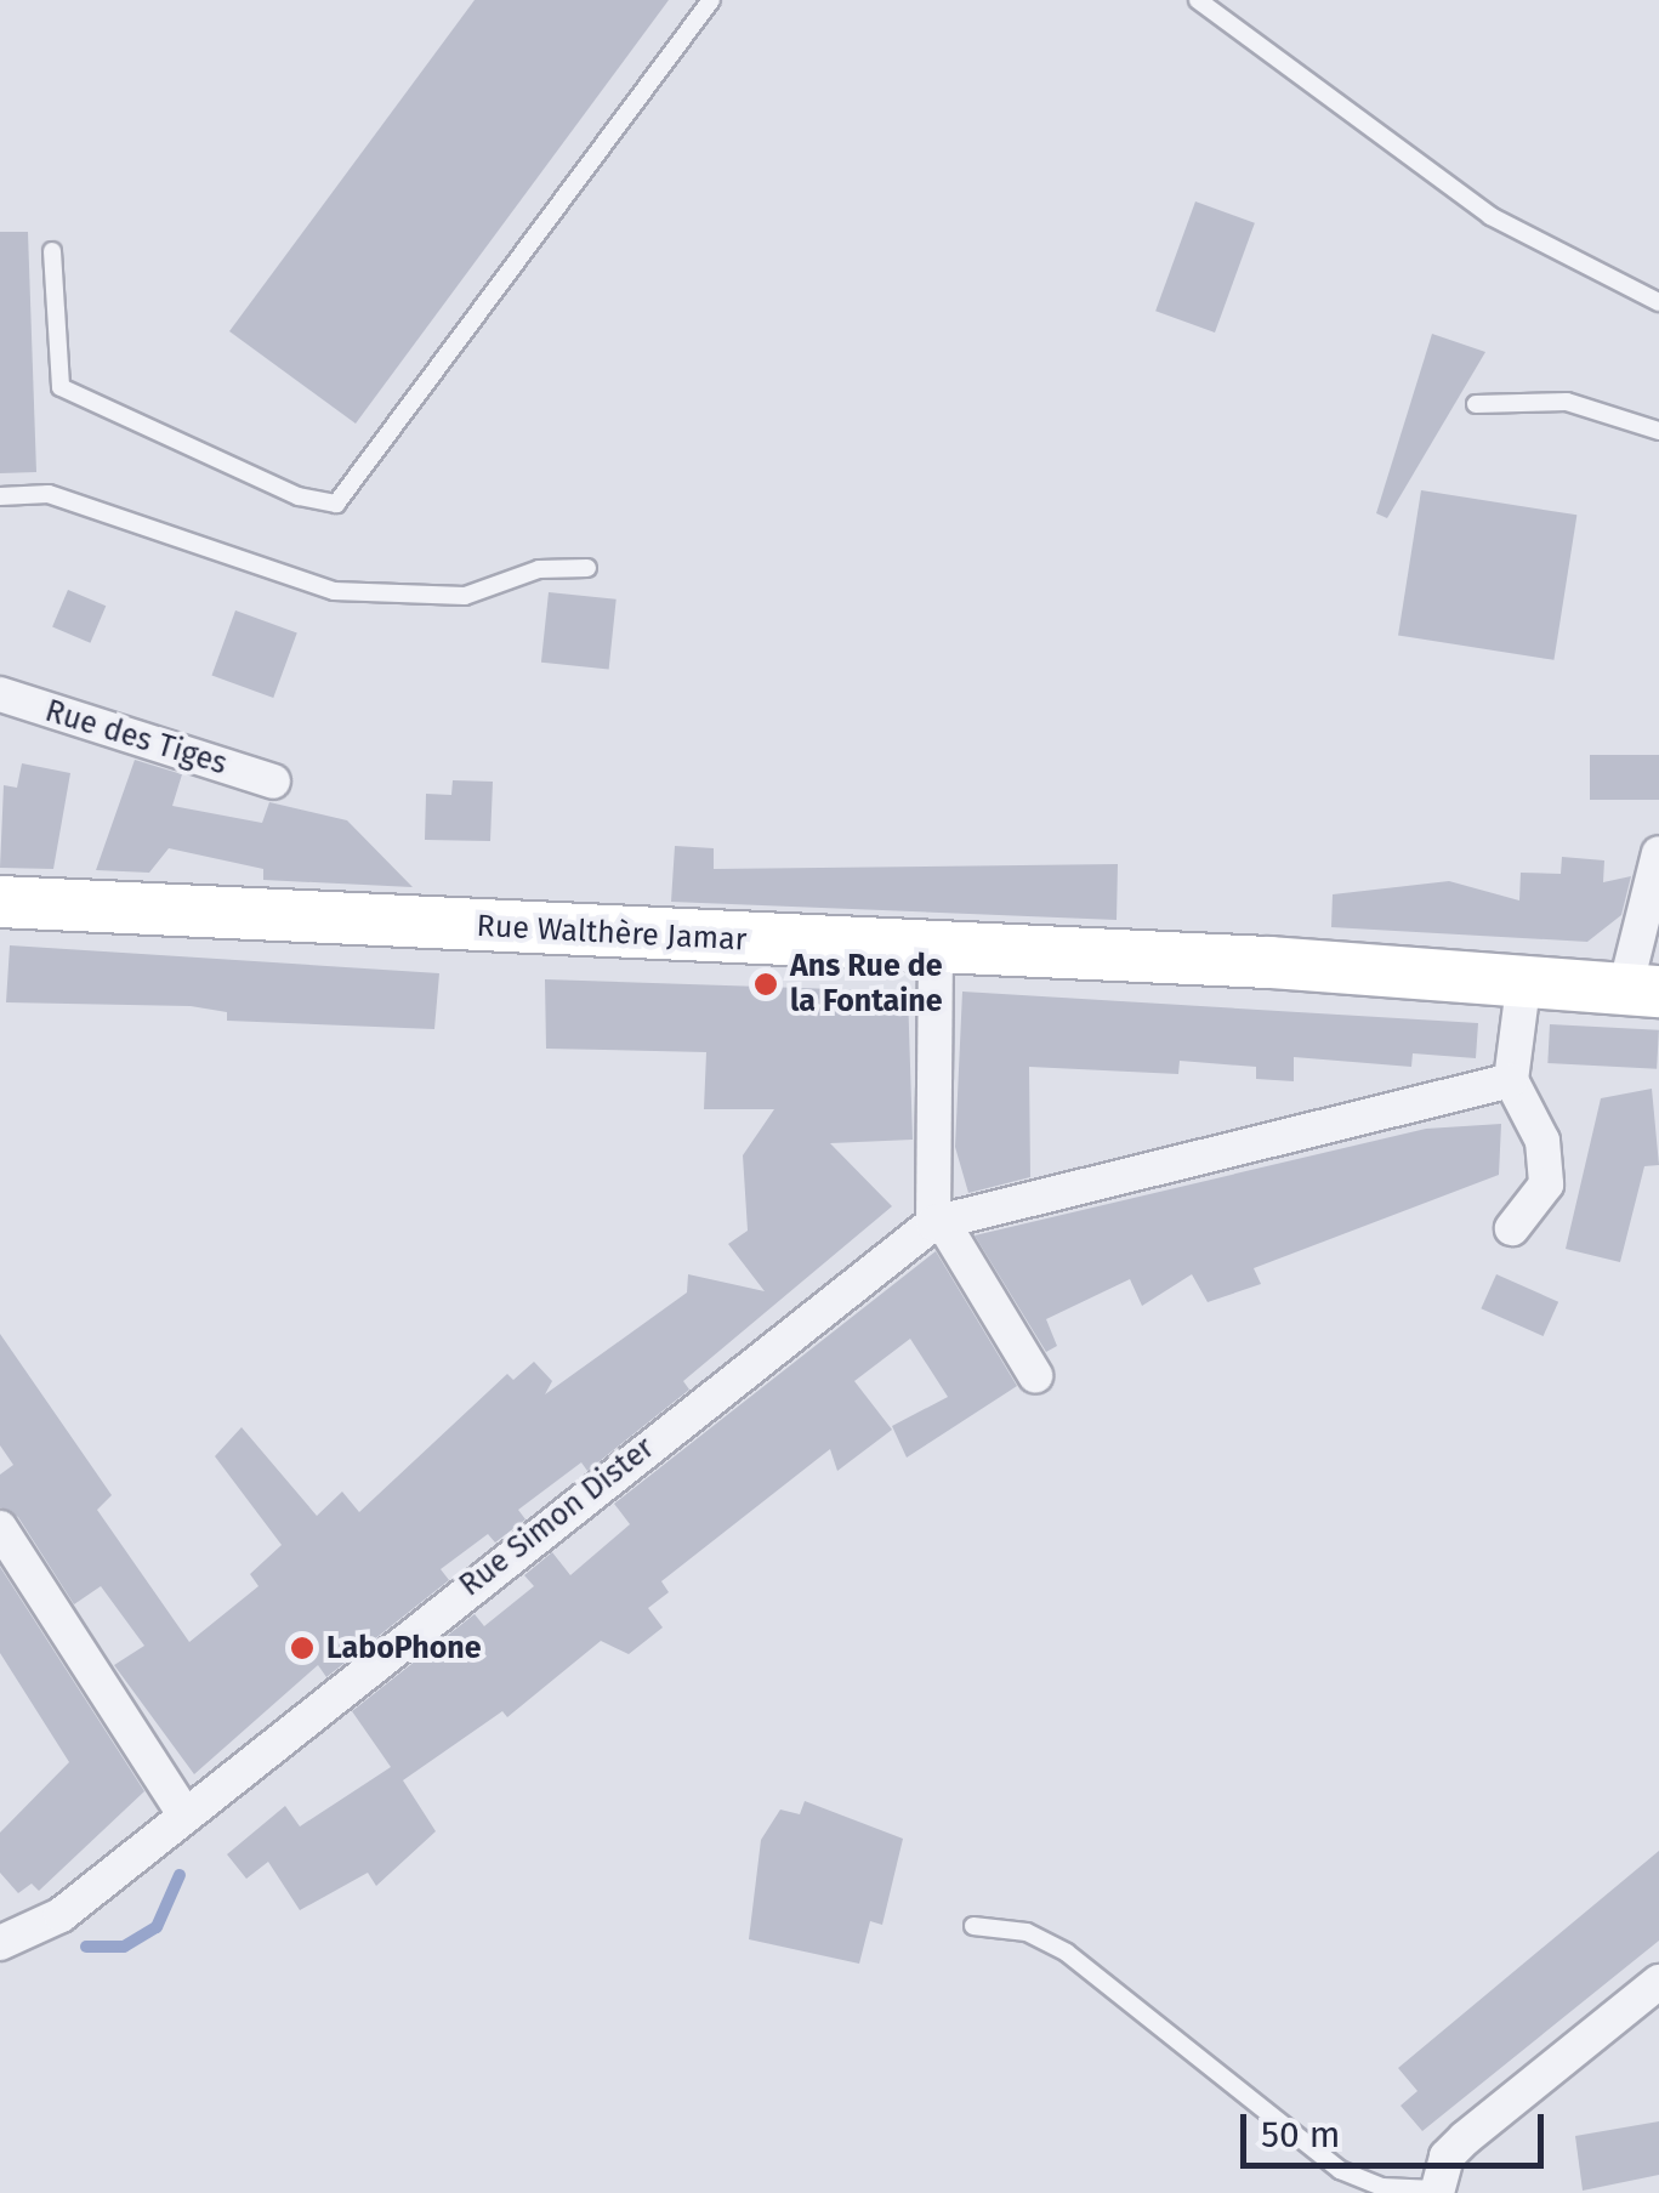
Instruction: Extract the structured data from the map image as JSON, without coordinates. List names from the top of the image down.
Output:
{
  "streets": {
    "main road": ["Rue Walthère Jamar"],
    "street": ["Rue des Tiges", "Rue Simon Dister"]
  },
  "places": ["Ans Rue de la Fontaine", "LaboPhone"],
  "scale_bar": "50 m"
}
